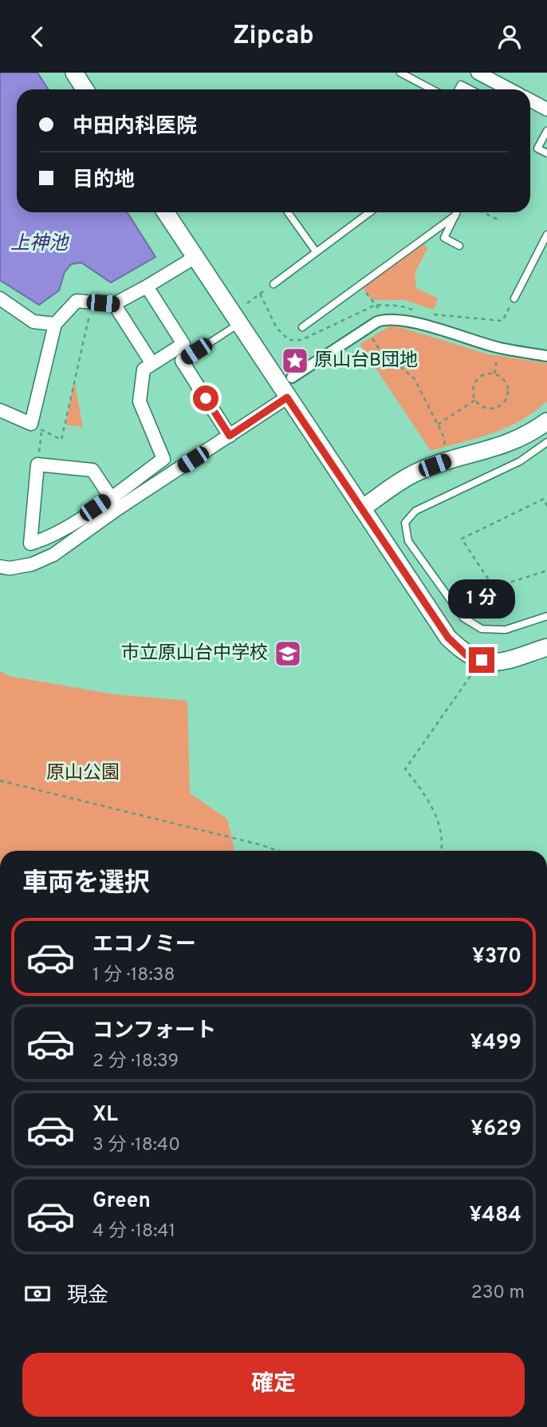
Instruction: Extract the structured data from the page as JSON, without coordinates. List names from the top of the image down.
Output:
{
  "water": ["上神池"],
  "parks": ["原山公園"],
  "places": {
    "place": ["原山台B団地"],
    "school or university": ["市立原山台中学校"]
  },
  "page": {
    "header": "Zipcab",
    "banner": ["中田内科医院", "目的地"],
    "bubble": "1 分",
    "heading": "車両を選択",
    "list": [
      {
        "name": "エコノミー",
        "note": "1 分 · 18:38",
        "value": "¥370"
      },
      {
        "name": "コンフォート",
        "note": "2 分 · 18:39",
        "value": "¥499"
      },
      {
        "name": "XL",
        "note": "3 分 · 18:40",
        "value": "¥629"
      },
      {
        "name": "Green",
        "note": "4 分 · 18:41",
        "value": "¥484"
      }
    ],
    "pay": ["現金", "230 m"],
    "buttons": "確定"
  }
}
